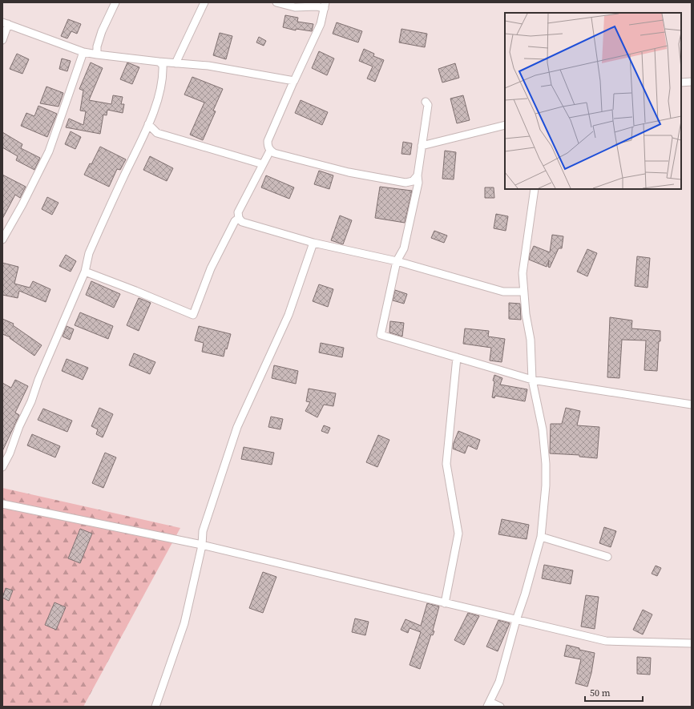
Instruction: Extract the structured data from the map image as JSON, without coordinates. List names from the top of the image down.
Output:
{
  "scale_bar": "50 m"
}
